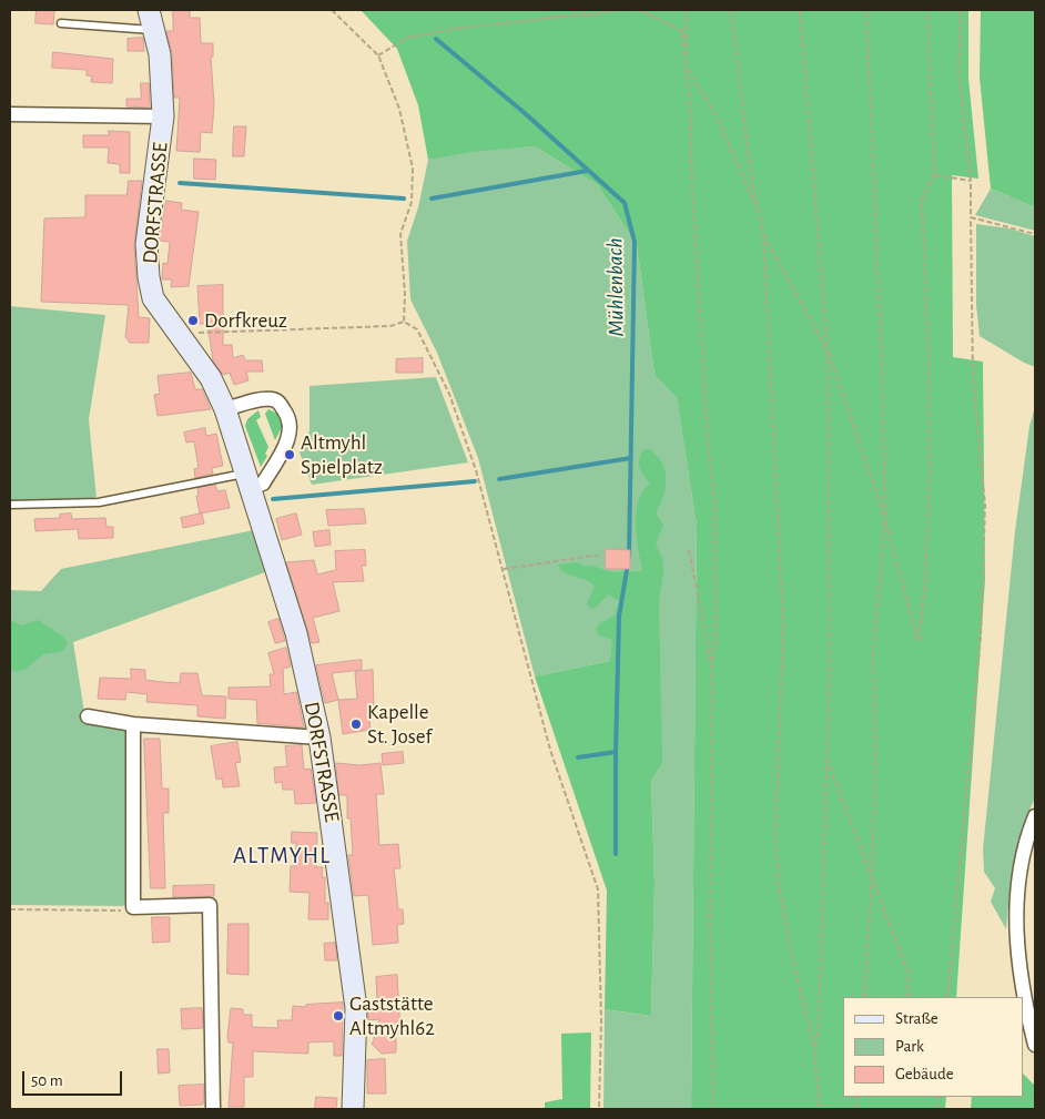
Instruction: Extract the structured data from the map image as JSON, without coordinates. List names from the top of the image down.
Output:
{
  "streets": {
    "main road": ["DORFSTRASSE"]
  },
  "districts": ["ALTMYHL"],
  "water": ["Mühlenbach"],
  "places": [
    "Dorfkreuz",
    "Altmyhl Spielplatz",
    "Kapelle St. Josef",
    "Gaststätte Altmyhl62"
  ],
  "legend": ["Straße", "Park", "Gebäude"],
  "scale_bar": "50 m"
}
